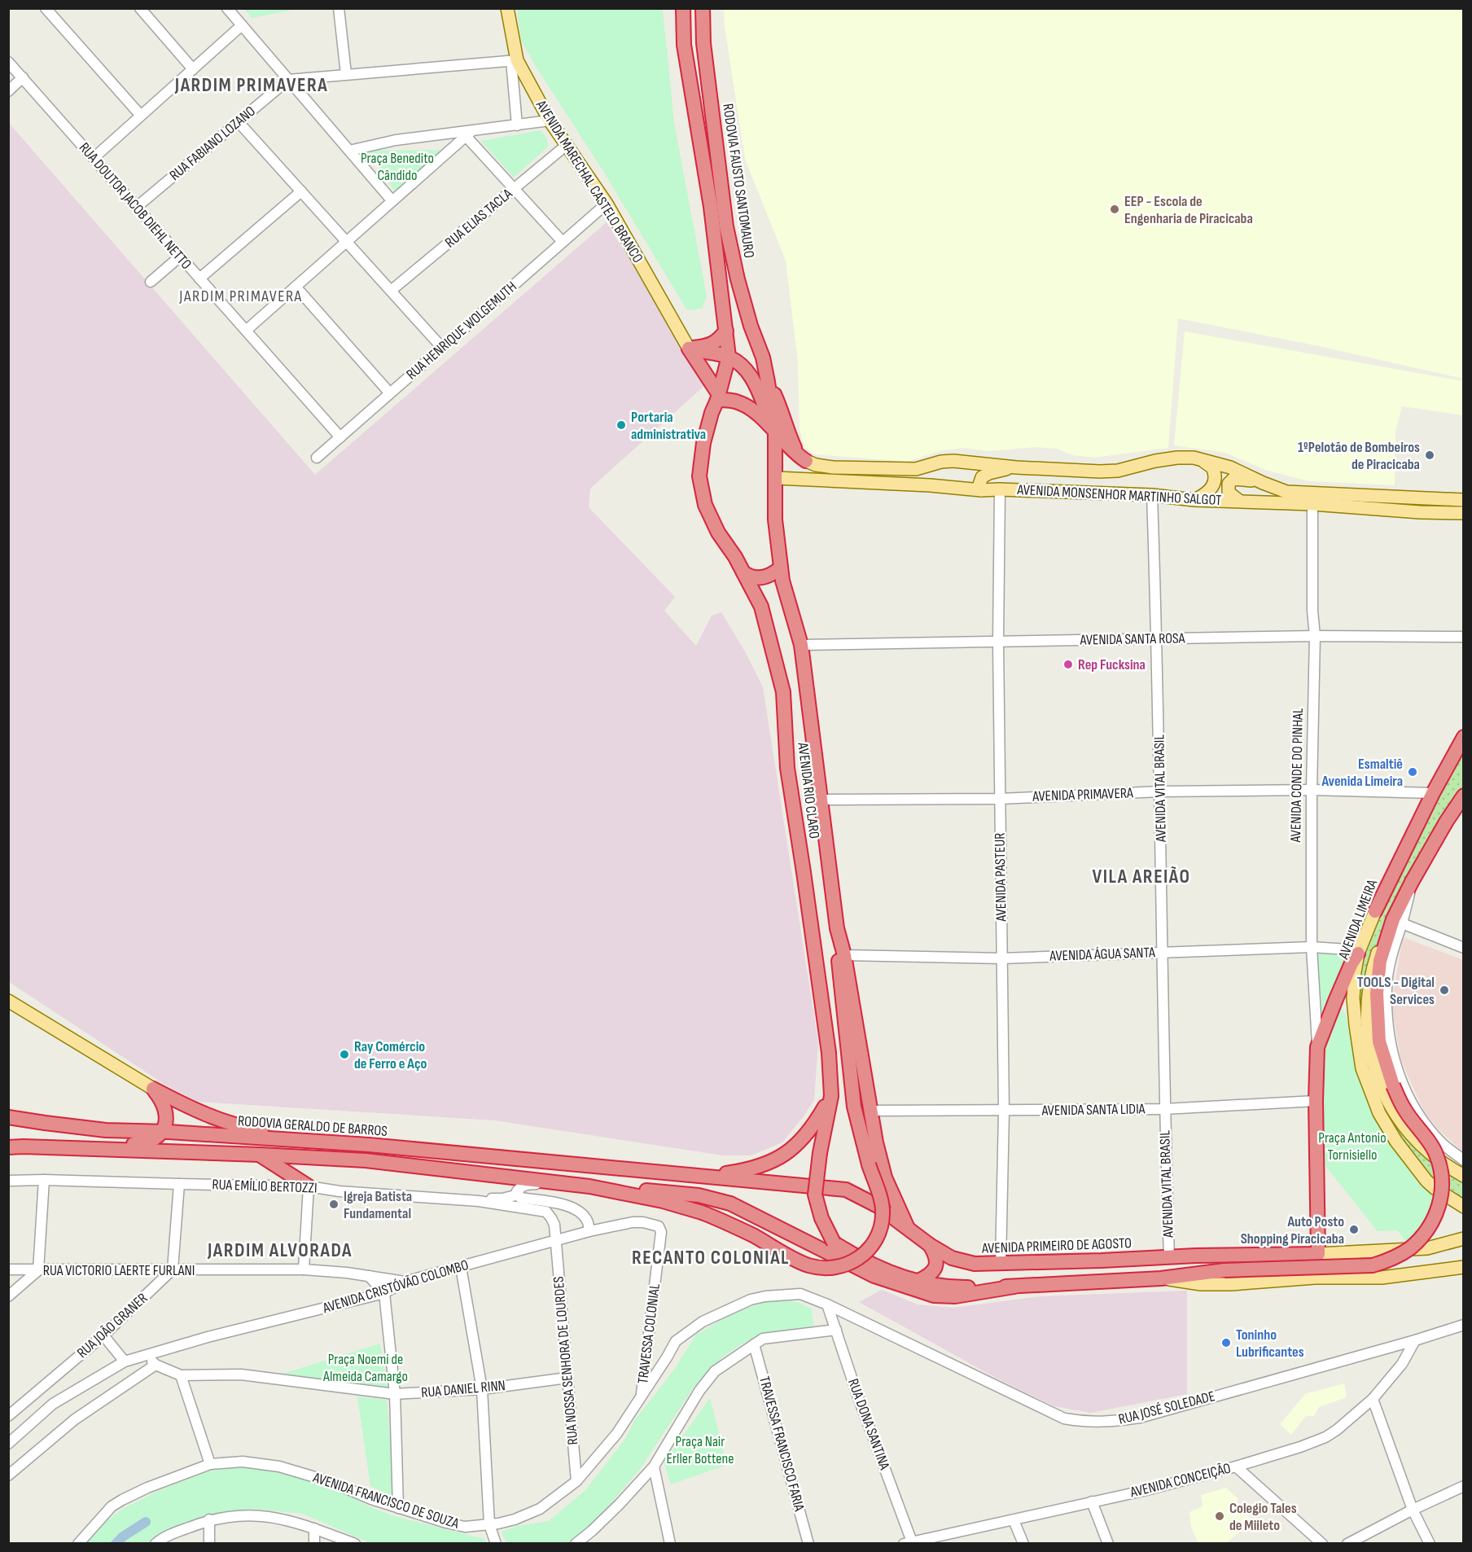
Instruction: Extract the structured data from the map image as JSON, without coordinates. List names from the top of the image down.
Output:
{
  "streets": {
    "highway": [
      "RODOVIA FAUSTO SANTOMAURO",
      "AVENIDA CONDE DO PINHAL",
      "AVENIDA RIO CLARO",
      "AVENIDA LIMEIRA",
      "RODOVIA GERALDO DE BARROS",
      "AVENIDA PRIMEIRO DE AGOSTO"
    ],
    "main road": ["AVENIDA MARECHAL CASTELO BRANCO", "AVENIDA MONSENHOR MARTINHO SALGOT"],
    "street": [
      "RUA FABIANO LOZANO",
      "RUA DOUTOR JACOB DIEHL NETTO",
      "RUA ELIAS TACLA",
      "RUA HENRIQUE WOLGEMUTH",
      "AVENIDA SANTA ROSA",
      "AVENIDA VITAL BRASIL",
      "AVENIDA PRIMAVERA",
      "AVENIDA PASTEUR",
      "AVENIDA ÁGUA SANTA",
      "AVENIDA SANTA LIDIA",
      "RUA EMÍLIO BERTOZZI",
      "RUA VICTORIO LAERTE FURLANI",
      "AVENIDA CRISTÓVÃO COLOMBO",
      "RUA JOÃO GRANER",
      "TRAVESSA COLONIAL",
      "RUA NOSSA SENHORA DE LOURDES",
      "RUA DANIEL RINN",
      "RUA JOSÉ SOLEDADE",
      "RUA DONA SANTINA",
      "TRAVESSA FRANCISCO FARIA",
      "AVENIDA CONCEIÇÃO",
      "AVENIDA FRANCISCO DE SOUZA"
    ]
  },
  "crossings": [
    ["RUA FABIANO LOZANO", "RUA DOUTOR JACOB DIEHL NETTO"],
    ["RODOVIA FAUSTO SANTOMAURO", "AVENIDA RIO CLARO"],
    ["AVENIDA MARECHAL CASTELO BRANCO", "RUA ELIAS TACLA"],
    ["AVENIDA MARECHAL CASTELO BRANCO", "RUA HENRIQUE WOLGEMUTH"],
    ["RUA DOUTOR JACOB DIEHL NETTO", "RUA HENRIQUE WOLGEMUTH"],
    ["AVENIDA MONSENHOR MARTINHO SALGOT", "AVENIDA CONDE DO PINHAL"],
    ["AVENIDA MONSENHOR MARTINHO SALGOT", "AVENIDA VITAL BRASIL"],
    ["AVENIDA MONSENHOR MARTINHO SALGOT", "AVENIDA RIO CLARO"],
    ["AVENIDA MONSENHOR MARTINHO SALGOT", "AVENIDA PASTEUR"],
    ["AVENIDA SANTA ROSA", "AVENIDA CONDE DO PINHAL"],
    ["AVENIDA SANTA ROSA", "AVENIDA VITAL BRASIL"],
    ["AVENIDA SANTA ROSA", "AVENIDA RIO CLARO"],
    ["AVENIDA SANTA ROSA", "AVENIDA PASTEUR"],
    ["AVENIDA CONDE DO PINHAL", "AVENIDA PRIMAVERA"],
    ["AVENIDA CONDE DO PINHAL", "AVENIDA LIMEIRA"],
    ["AVENIDA CONDE DO PINHAL", "AVENIDA ÁGUA SANTA"],
    ["AVENIDA CONDE DO PINHAL", "AVENIDA SANTA LIDIA"],
    ["AVENIDA CONDE DO PINHAL", "AVENIDA PRIMEIRO DE AGOSTO"],
    ["AVENIDA VITAL BRASIL", "AVENIDA PRIMAVERA"],
    ["AVENIDA VITAL BRASIL", "AVENIDA ÁGUA SANTA"],
    ["AVENIDA VITAL BRASIL", "AVENIDA SANTA LIDIA"],
    ["AVENIDA VITAL BRASIL", "AVENIDA PRIMEIRO DE AGOSTO"],
    ["AVENIDA RIO CLARO", "AVENIDA PRIMAVERA"],
    ["AVENIDA RIO CLARO", "AVENIDA ÁGUA SANTA"],
    ["AVENIDA RIO CLARO", "AVENIDA SANTA LIDIA"],
    ["AVENIDA RIO CLARO", "AVENIDA PRIMEIRO DE AGOSTO"],
    ["AVENIDA PRIMAVERA", "AVENIDA PASTEUR"],
    ["AVENIDA PRIMAVERA", "AVENIDA LIMEIRA"],
    ["AVENIDA PASTEUR", "AVENIDA ÁGUA SANTA"],
    ["AVENIDA PASTEUR", "AVENIDA SANTA LIDIA"],
    ["AVENIDA PASTEUR", "AVENIDA PRIMEIRO DE AGOSTO"],
    ["AVENIDA LIMEIRA", "AVENIDA ÁGUA SANTA"],
    ["RODOVIA GERALDO DE BARROS", "AVENIDA PRIMEIRO DE AGOSTO"],
    ["RUA VICTORIO LAERTE FURLANI", "AVENIDA CRISTÓVÃO COLOMBO"],
    ["RUA VICTORIO LAERTE FURLANI", "RUA JOÃO GRANER"],
    ["AVENIDA CRISTÓVÃO COLOMBO", "TRAVESSA COLONIAL"],
    ["AVENIDA CRISTÓVÃO COLOMBO", "RUA NOSSA SENHORA DE LOURDES"],
    ["TRAVESSA COLONIAL", "AVENIDA FRANCISCO DE SOUZA"],
    ["RUA NOSSA SENHORA DE LOURDES", "RUA DANIEL RINN"],
    ["RUA NOSSA SENHORA DE LOURDES", "AVENIDA FRANCISCO DE SOUZA"],
    ["RUA JOSÉ SOLEDADE", "RUA DONA SANTINA"],
    ["RUA JOSÉ SOLEDADE", "AVENIDA CONCEIÇÃO"],
    ["RUA JOSÉ SOLEDADE", "AVENIDA FRANCISCO DE SOUZA"],
    ["RUA DONA SANTINA", "AVENIDA CONCEIÇÃO"],
    ["RUA DONA SANTINA", "AVENIDA FRANCISCO DE SOUZA"]
  ],
  "districts": [
    "JARDIM PRIMAVERA",
    "JARDIM PRIMAVERA",
    "VILA AREIÃO",
    "JARDIM ALVORADA",
    "RECANTO COLONIAL"
  ],
  "parks": [
    "Praça Benedito Cândido",
    "Praça Antonio Tornisiello",
    "Praça Noemi de Almeida Camargo",
    "Praça Nair Erller Bottene"
  ],
  "places": [
    "EEP - Escola de Engenharia de Piracicaba",
    "Portaria administrativa",
    "1ºPelotão de Bombeiros de Piracicaba",
    "Rep Fucksina",
    "Esmaltiê Avenida Limeira",
    "TOOLS - Digital Services",
    "Ray Comércio de Ferro e Aço",
    "Igreja Batista Fundamental",
    "Auto Posto Shopping Piracicaba",
    "Toninho Lubrificantes",
    "Colegio Tales de Miileto"
  ]
}
